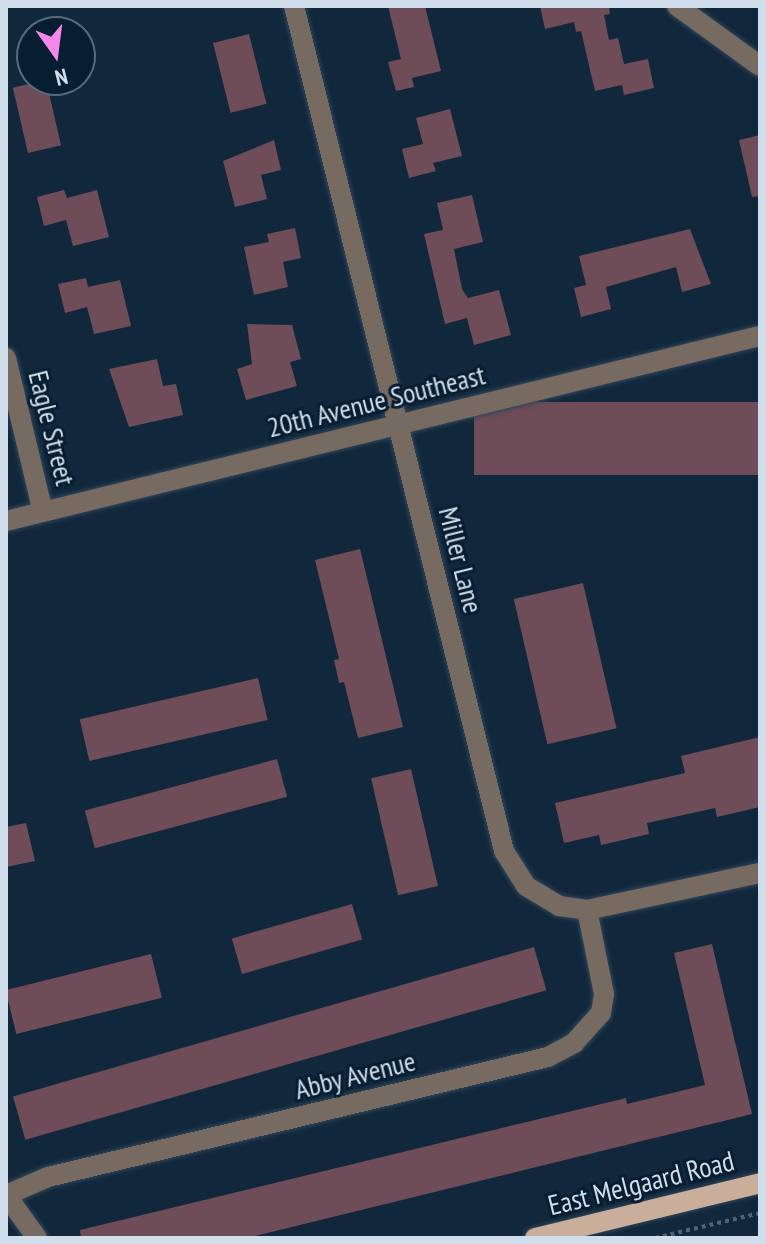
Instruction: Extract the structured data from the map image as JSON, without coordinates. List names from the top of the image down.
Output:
{
  "streets": {
    "main road": ["East Melgaard Road"],
    "street": [
      "20th Avenue Southeast",
      "Eagle Street",
      "Miller Lane",
      "Abby Avenue"
    ]
  },
  "crossings": [
    ["20th Avenue Southeast", "Eagle Street"],
    ["20th Avenue Southeast", "Miller Lane"],
    ["Miller Lane", "Abby Avenue"]
  ],
  "north": "bottom"
}
